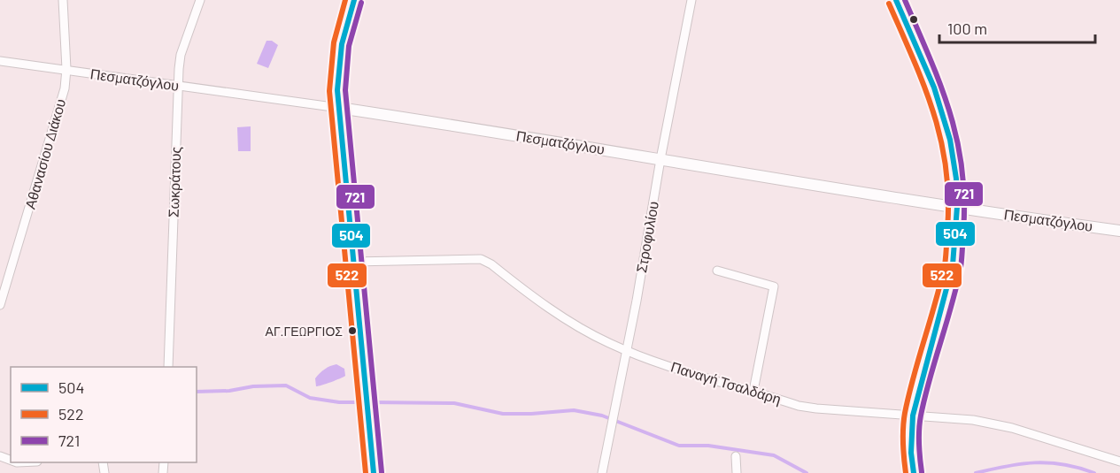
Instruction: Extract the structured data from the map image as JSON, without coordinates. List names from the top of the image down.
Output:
{
  "streets": {
    "street": [
      "Πεσματζόγλου",
      "Αθανασίου Διάκου",
      "Σωκράτους",
      "Στροφυλίου",
      "Παναγή Τσαλδάρη"
    ]
  },
  "crossings": [
    ["Πεσματζόγλου", "Αθανασίου Διάκου"],
    ["Πεσματζόγλου", "Σωκράτους"],
    ["Πεσματζόγλου", "Στροφυλίου"],
    ["Στροφυλίου", "Παναγή Τσαλδάρη"]
  ],
  "places": ["ΑΓ.ΓΕΩΡΓΙΟΣ"],
  "lines": ["transit line 504", "transit line 522", "transit line 721"],
  "legend": ["504", "522", "721"],
  "scale_bar": "100 m"
}
